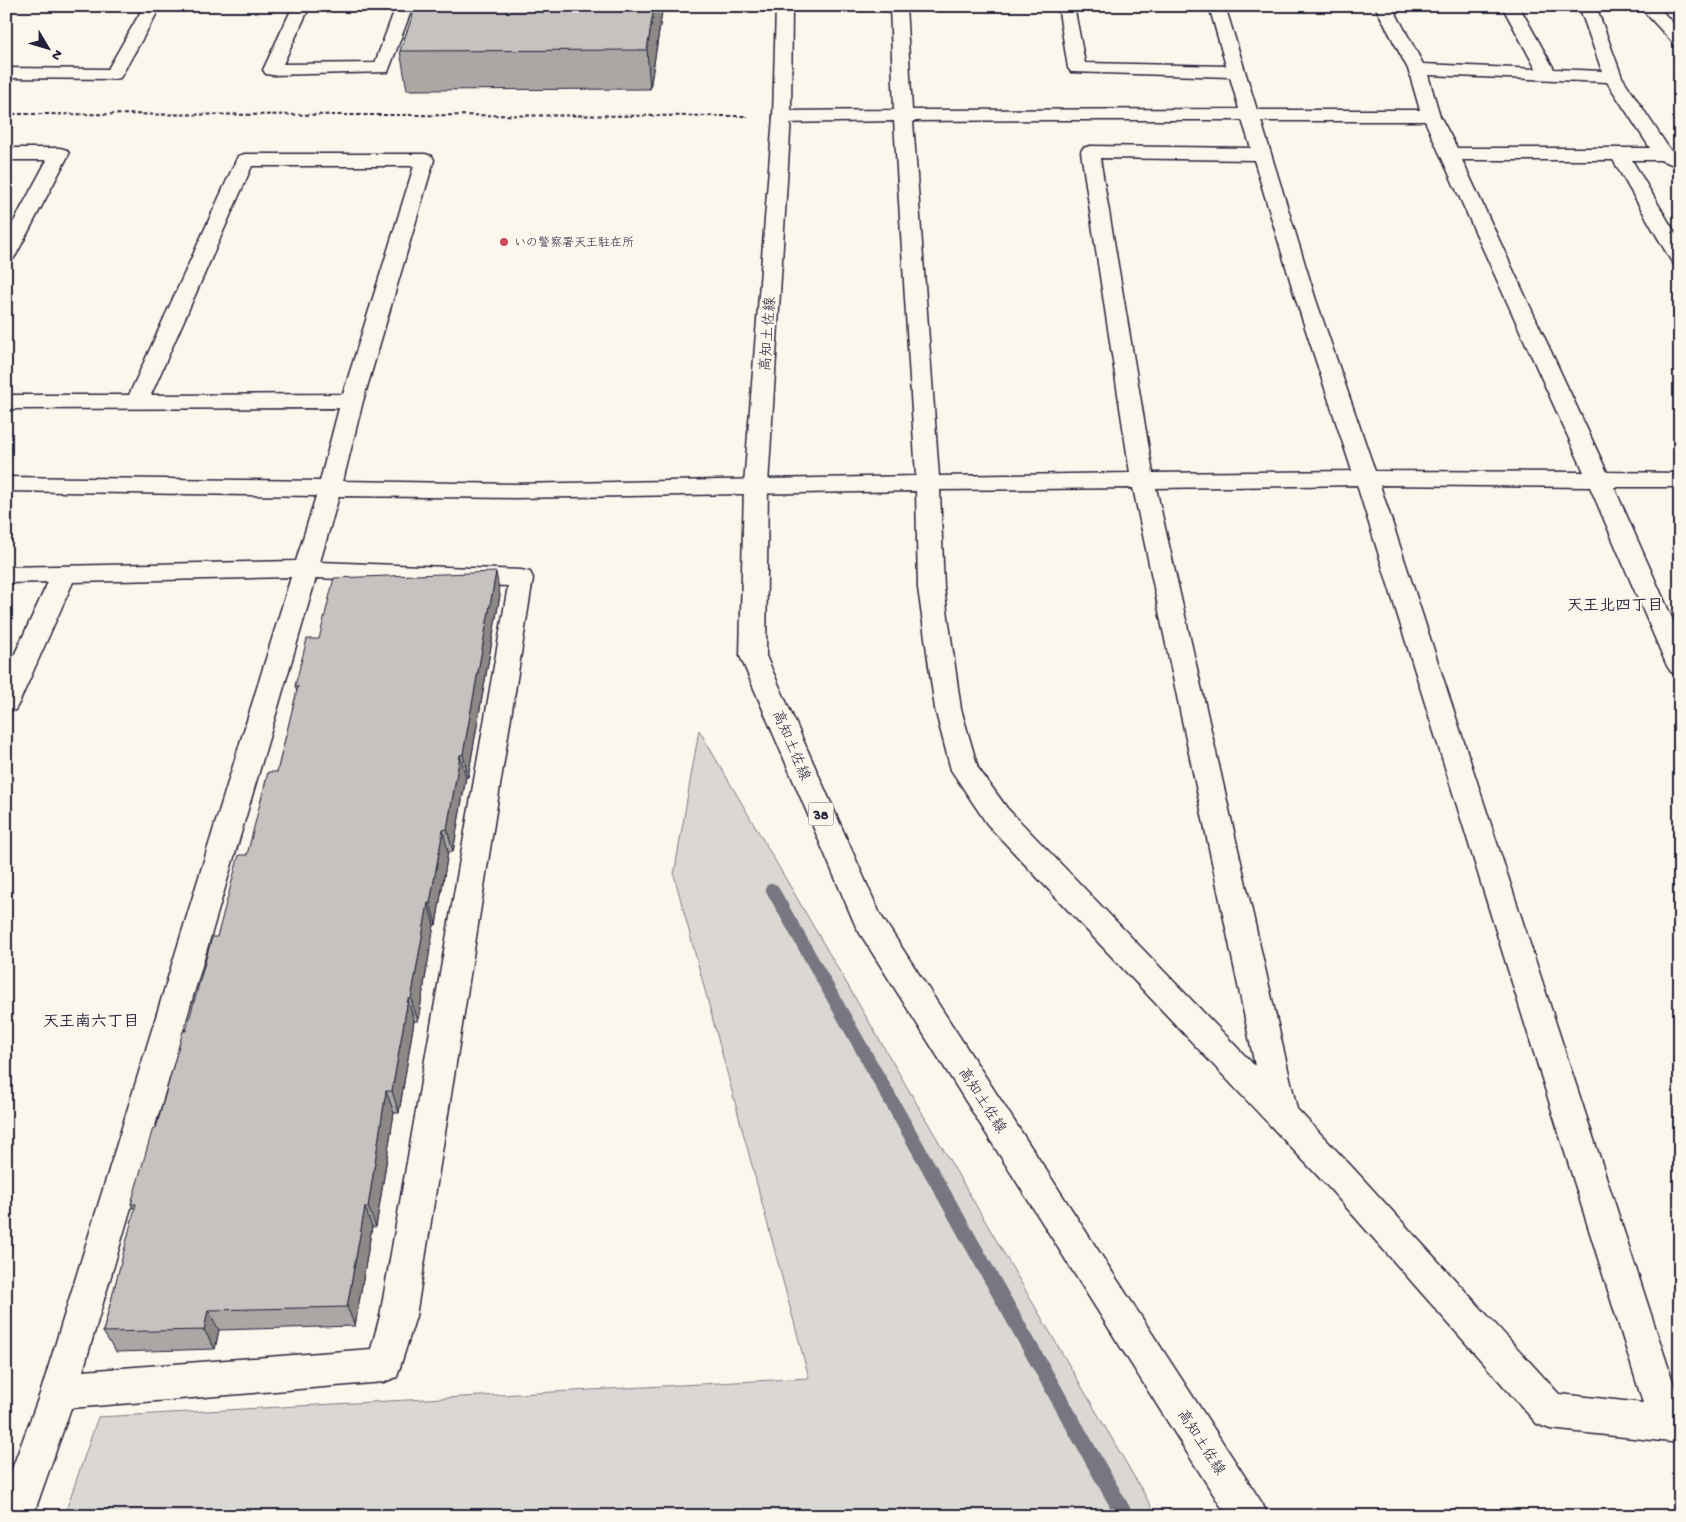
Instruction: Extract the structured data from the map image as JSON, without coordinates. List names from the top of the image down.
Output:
{
  "streets": {
    "street": ["高知土佐線", "38"]
  },
  "districts": ["天王北四丁目", "天王南六丁目"],
  "places": ["いの警察署天王駐在所"],
  "north": "bottom right"
}
